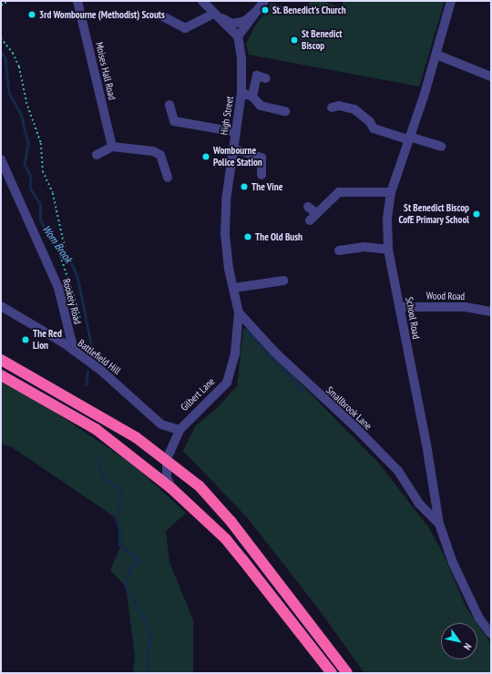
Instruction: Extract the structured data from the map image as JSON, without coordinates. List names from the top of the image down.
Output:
{
  "streets": {
    "street": [
      "Moises Hall Road",
      "High Street",
      "Wood Road",
      "Rookery Road",
      "School Road",
      "Battlefield Hill",
      "Gilbert Lane",
      "Smallbrook Lane"
    ]
  },
  "crossings": [
    ["High Street", "Gilbert Lane"],
    ["High Street", "Smallbrook Lane"],
    ["Wood Road", "School Road"],
    ["Rookery Road", "Battlefield Hill"],
    ["School Road", "Smallbrook Lane"],
    ["Battlefield Hill", "Gilbert Lane"],
    ["Gilbert Lane", "Smallbrook Lane"]
  ],
  "water": ["Wom Brook"],
  "places": [
    "St. Benedict's Church",
    "3rd Wombourne (Methodist) Scouts",
    "St Benedict Biscop",
    "Wombourne Police Station",
    "The Vine",
    "St Benedict Biscop CofE Primary School",
    "The Old Bush",
    "The Red Lion"
  ],
  "north": "bottom right"
}
